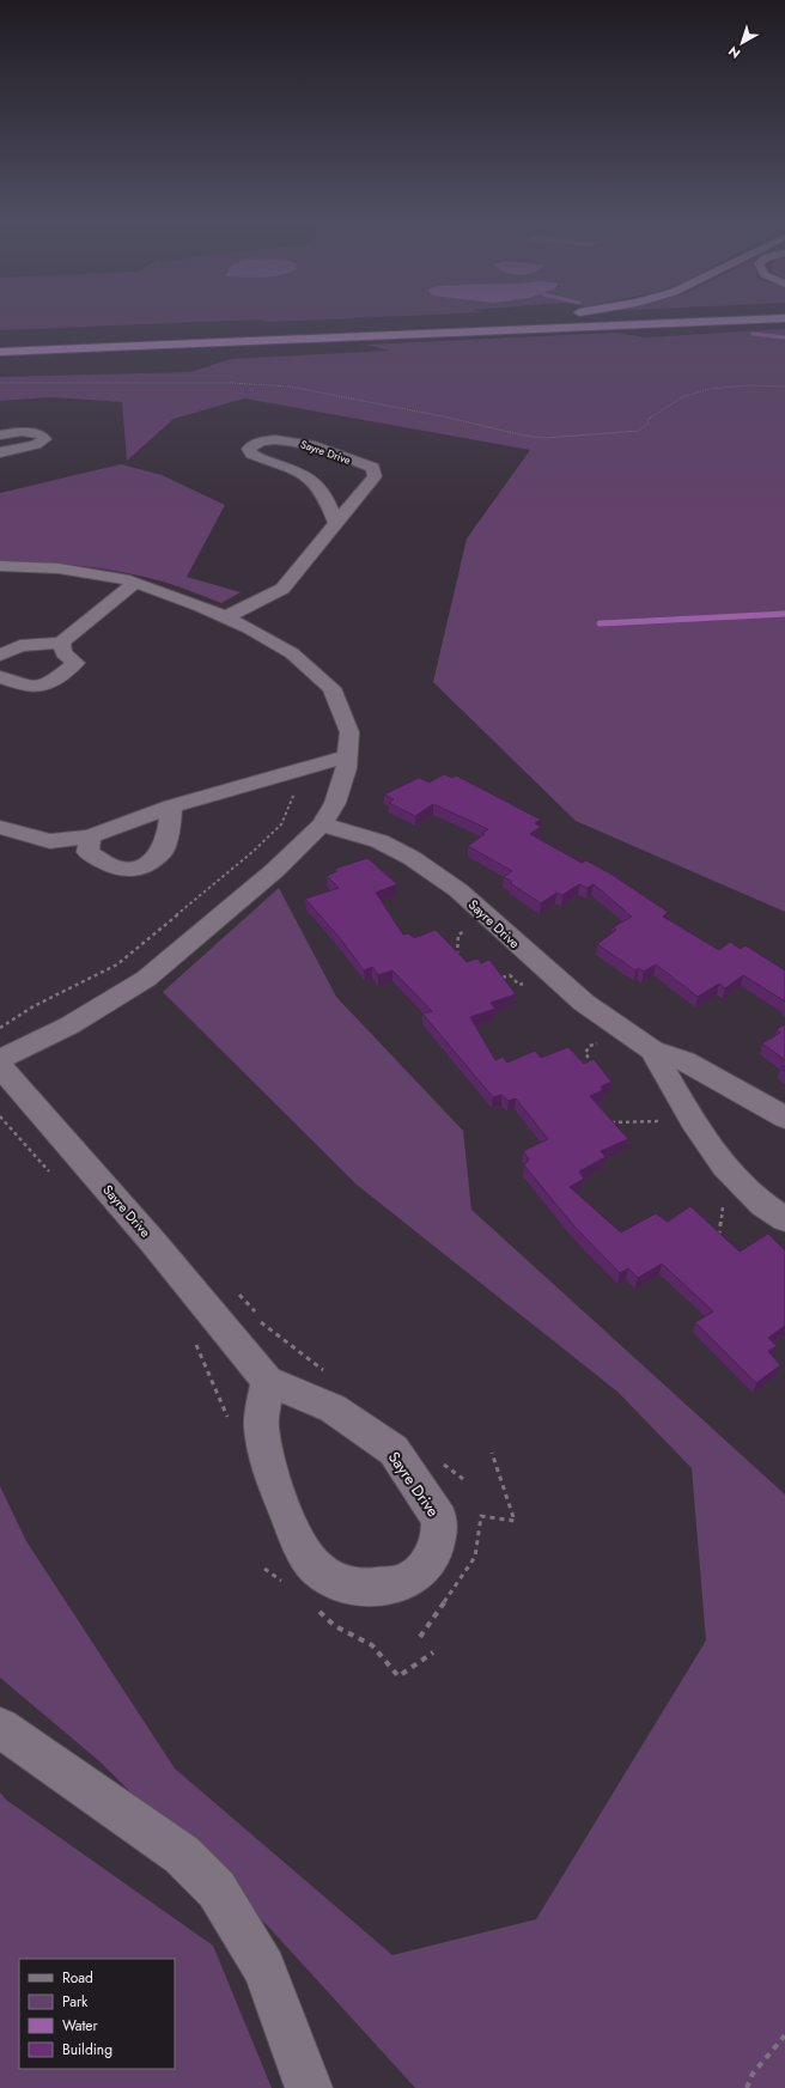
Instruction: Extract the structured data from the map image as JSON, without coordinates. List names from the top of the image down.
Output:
{
  "streets": {
    "street": ["Sayre Drive"]
  },
  "legend": [
    "Road",
    "Park",
    "Water",
    "Building"
  ],
  "north": "bottom left"
}
